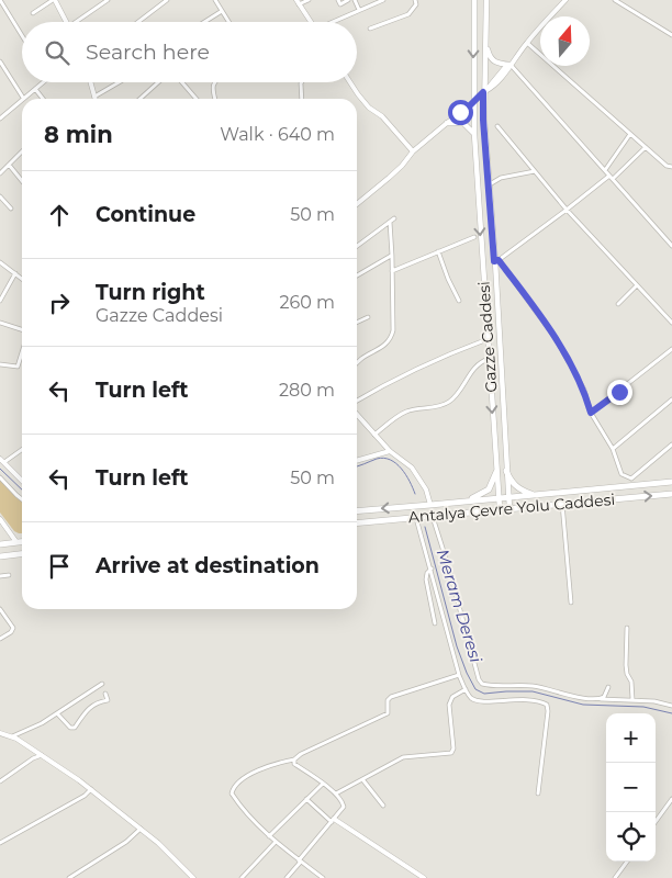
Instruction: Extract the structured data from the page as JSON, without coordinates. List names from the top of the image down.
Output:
{
  "streets": {
    "highway": ["Antalya Çevre Yolu Caddesi"],
    "main road": ["Gazze Caddesi"]
  },
  "crossings": [
    ["Gazze Caddesi", "Antalya Çevre Yolu Caddesi"]
  ],
  "water": ["Meram Deresi"],
  "north": "top",
  "page": {
    "search": "Search here",
    "heading": ["8 min", "Walk · 640 m"],
    "list": [
      ["Continue", "50 m"],
      ["Turn right", "Gazze Caddesi", "260 m"],
      ["Turn left", "280 m"],
      ["Turn left", "50 m"],
      "Arrive at destination"
    ],
    "map_buttons": ["+", "−"]
  }
}
